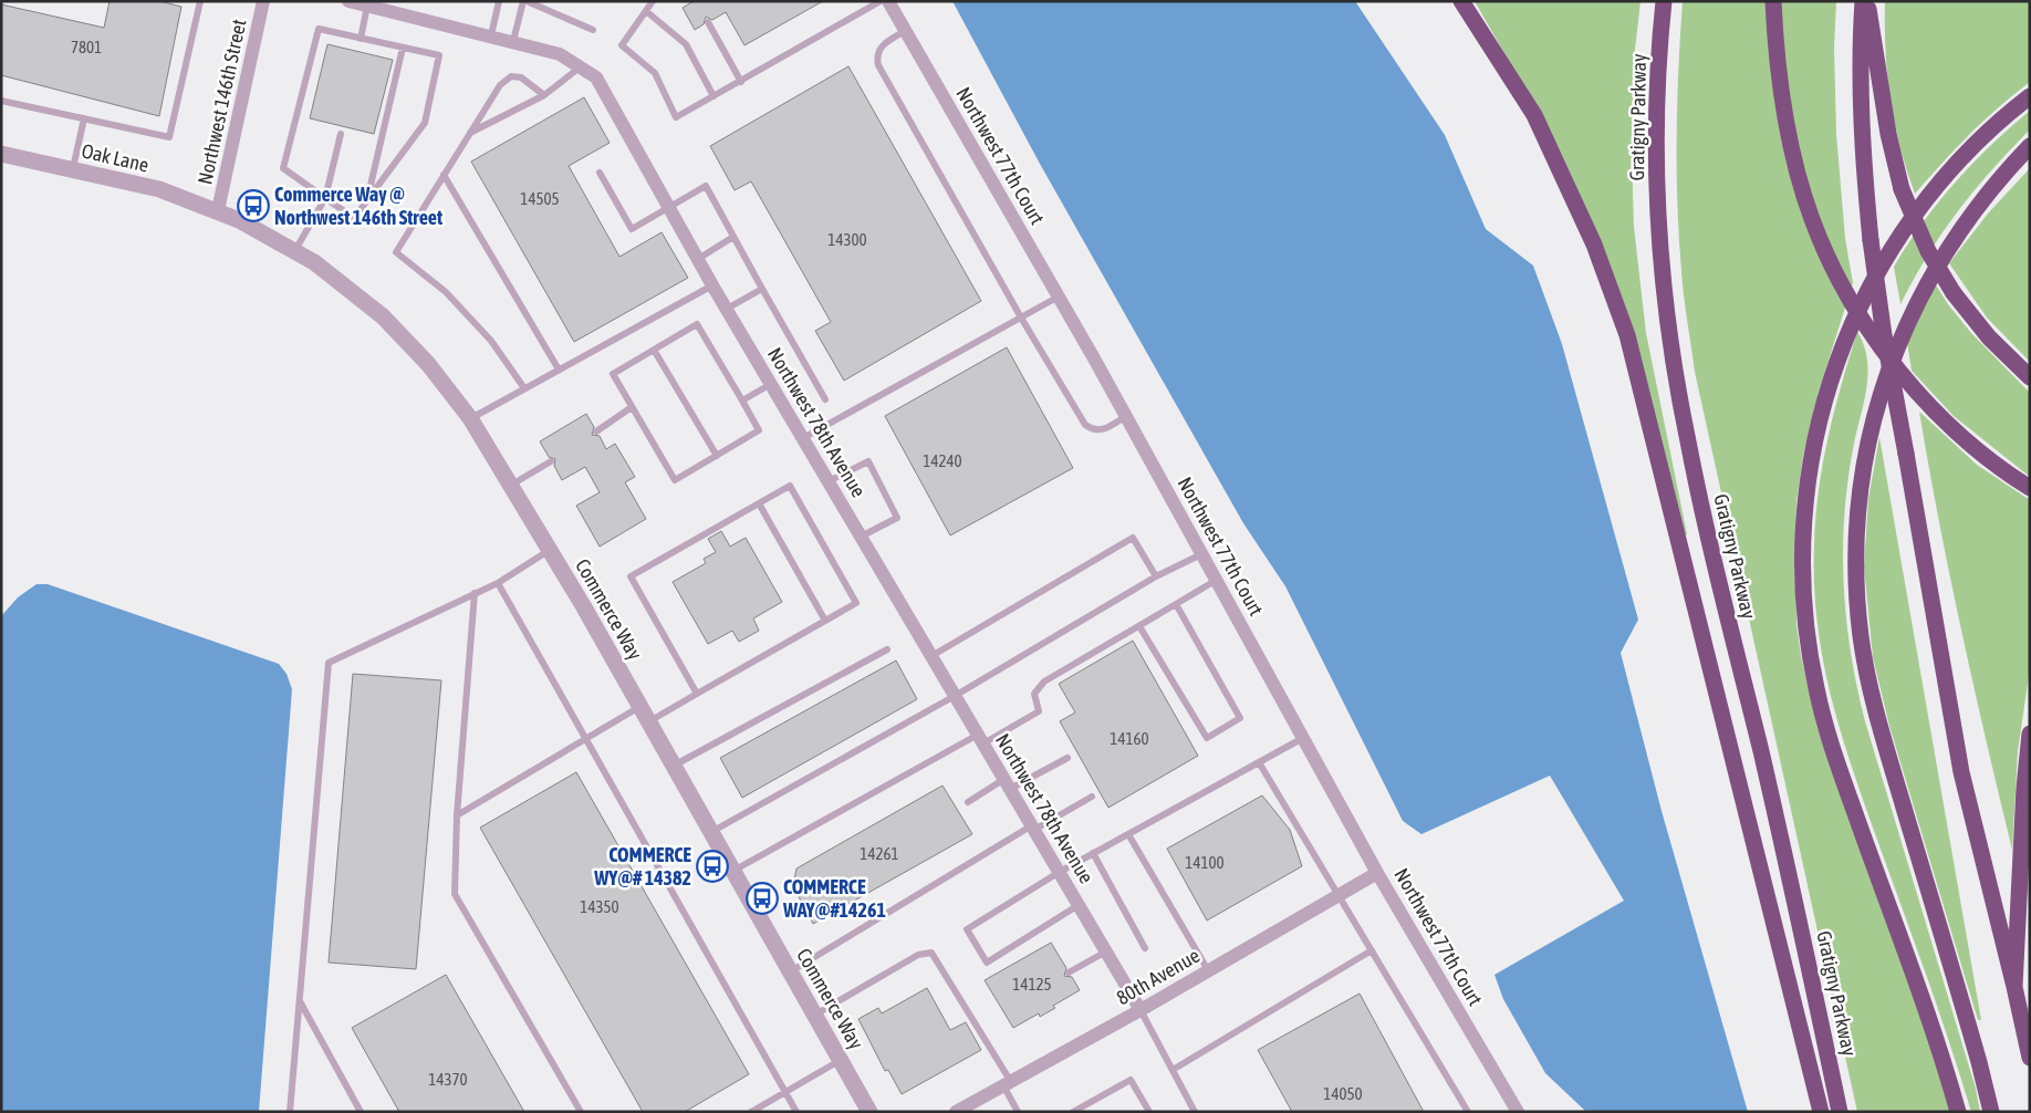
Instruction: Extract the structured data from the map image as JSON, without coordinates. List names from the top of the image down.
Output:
{
  "streets": {
    "highway": ["Gratigny Parkway"],
    "street": [
      "Northwest 146th Street",
      "Northwest 77th Court",
      "Oak Lane",
      "Northwest 78th Avenue",
      "Commerce Way",
      "80th Avenue"
    ]
  },
  "crossings": [
    ["Northwest 146th Street", "Oak Lane"],
    ["Northwest 146th Street", "Commerce Way"],
    ["Northwest 77th Court", "80th Avenue"],
    ["Oak Lane", "Commerce Way"],
    ["Northwest 78th Avenue", "80th Avenue"]
  ],
  "places": {
    "bus stop": ["Commerce Way @ Northwest 146th Street", "COMMERCE WY@# 14382", "COMMERCE WAY@#14261"]
  },
  "house_numbers": [
    "7801",
    "14505",
    "14300",
    "14240",
    "14160",
    "14261",
    "14100",
    "14350",
    "14125",
    "14370",
    "14050"
  ]
}
